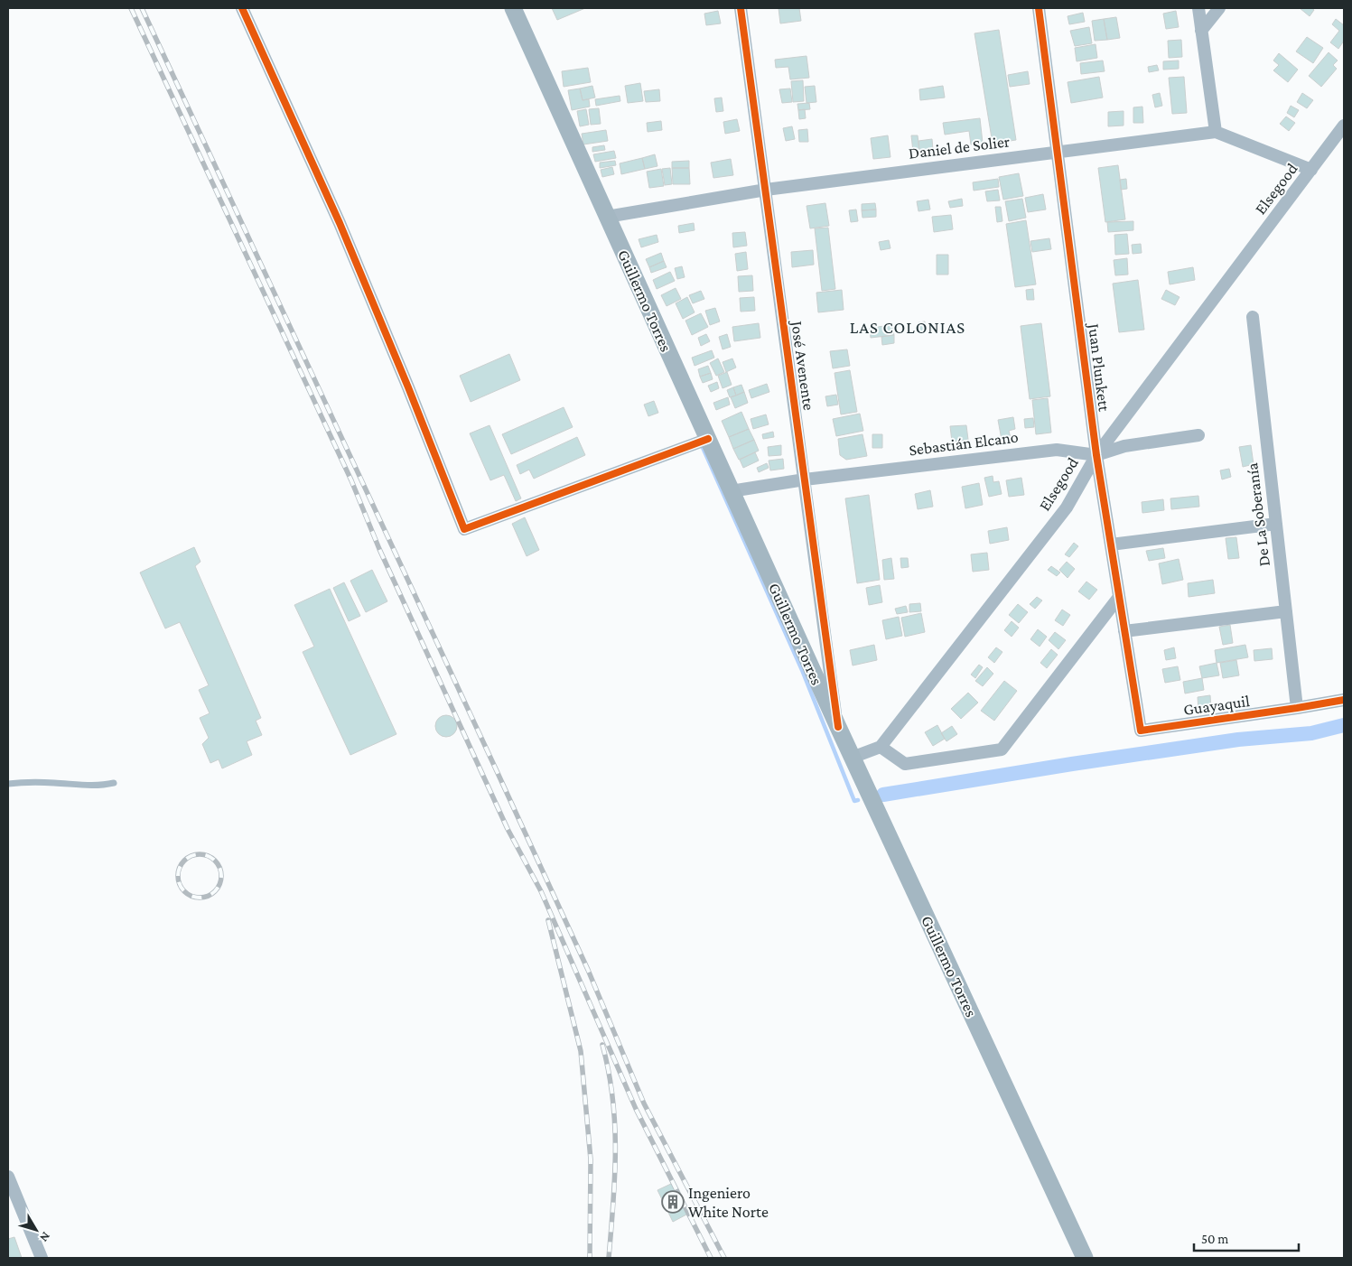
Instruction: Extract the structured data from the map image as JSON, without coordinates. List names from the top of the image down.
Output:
{
  "streets": {
    "main road": ["Guillermo Torres"],
    "street": [
      "Daniel de Solier",
      "Elsegood",
      "José Avenente",
      "Juan Plunkett",
      "Sebastián Elcano",
      "De La Soberanía",
      "Guayaquil"
    ]
  },
  "crossings": [
    ["Daniel de Solier", "Elsegood"],
    ["Daniel de Solier", "Guillermo Torres"],
    ["Daniel de Solier", "José Avenente"],
    ["Daniel de Solier", "Juan Plunkett"],
    ["Elsegood", "Juan Plunkett"],
    ["Elsegood", "Sebastián Elcano"],
    ["Guillermo Torres", "José Avenente"],
    ["Guillermo Torres", "Sebastián Elcano"],
    ["José Avenente", "Sebastián Elcano"],
    ["Juan Plunkett", "Sebastián Elcano"],
    ["Juan Plunkett", "Guayaquil"],
    ["De La Soberanía", "Guayaquil"]
  ],
  "districts": ["LAS COLONIAS"],
  "places": {
    "building": ["Ingeniero White Norte"]
  },
  "scale_bar": "50 m",
  "north": "bottom right"
}
